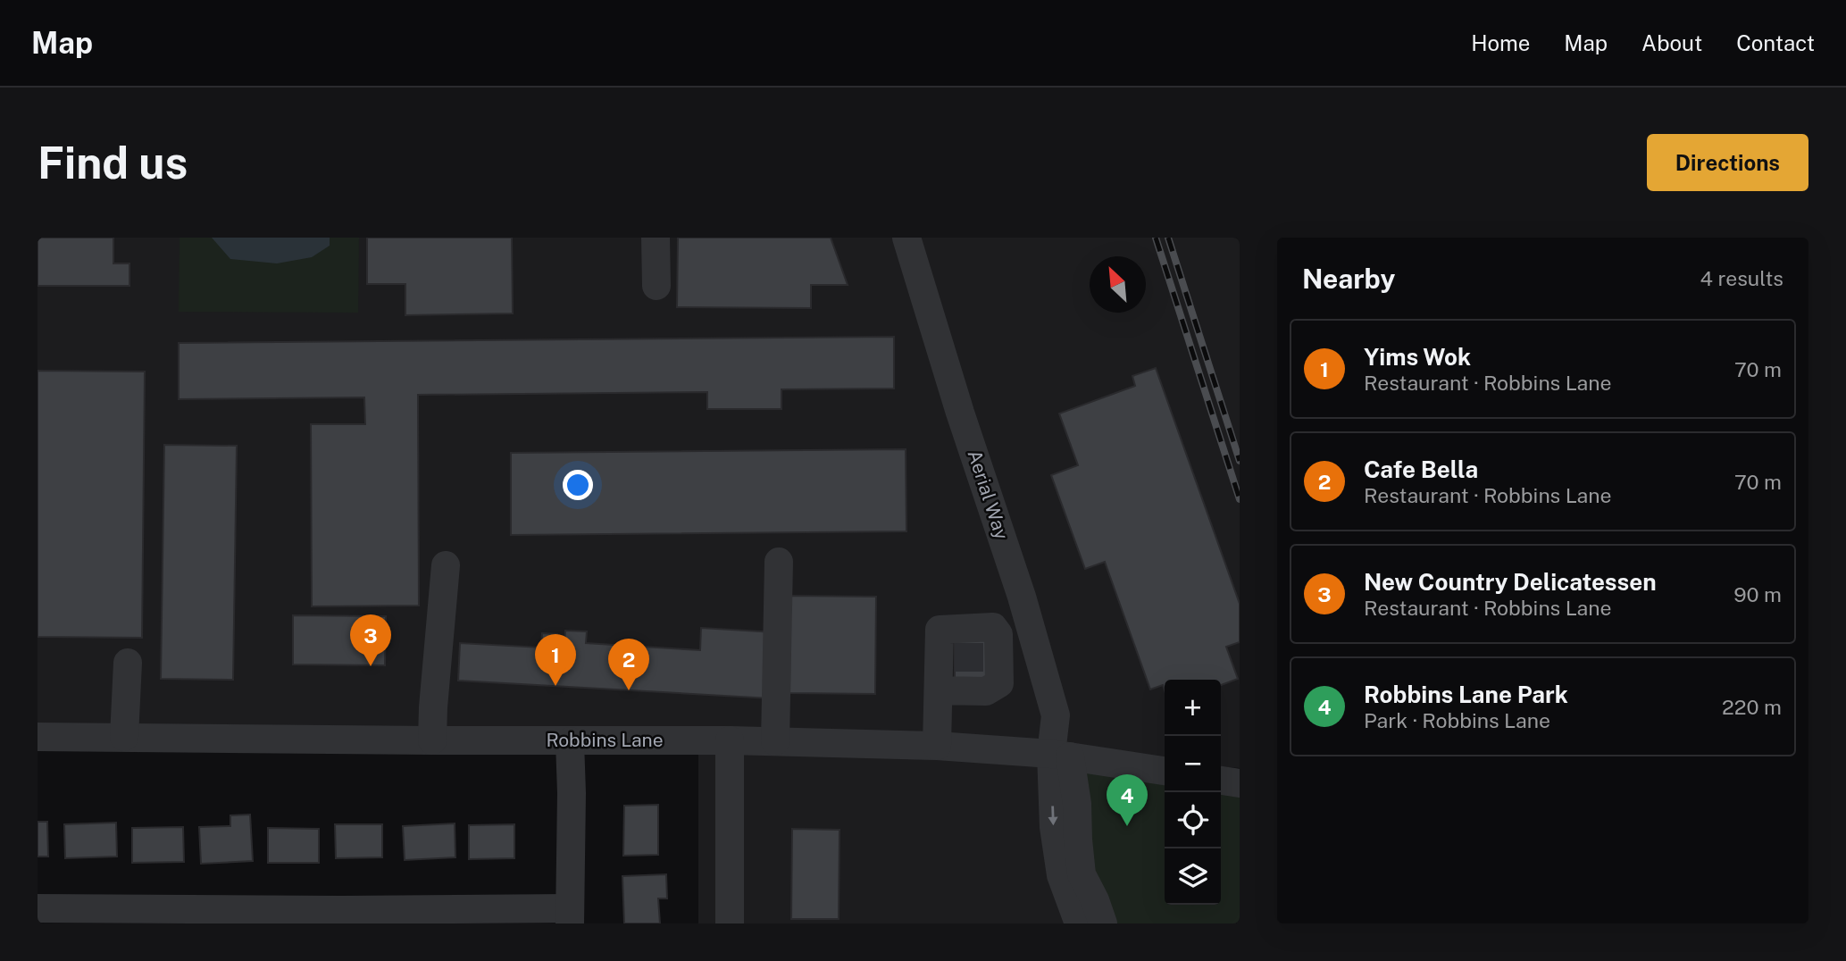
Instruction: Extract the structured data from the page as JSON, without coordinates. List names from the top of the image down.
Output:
{
  "streets": {
    "street": ["Aerial Way", "Robbins Lane"]
  },
  "crossings": [
    ["Aerial Way", "Robbins Lane"]
  ],
  "north": "top left",
  "page": {
    "header": "Map",
    "nav": [
      "Home",
      "Map",
      "About",
      "Contact"
    ],
    "buttons": "Directions",
    "title": "Find us",
    "heading": ["Nearby", "4 results"],
    "list": [
      {
        "mark": "1",
        "name": "Yims Wok",
        "note": "Restaurant · Robbins Lane",
        "value": "70 m"
      },
      {
        "mark": "2",
        "name": "Cafe Bella",
        "note": "Restaurant · Robbins Lane",
        "value": "70 m"
      },
      {
        "mark": "3",
        "name": "New Country Delicatessen",
        "note": "Restaurant · Robbins Lane",
        "value": "90 m"
      },
      {
        "mark": "4",
        "name": "Robbins Lane Park",
        "note": "Park · Robbins Lane",
        "value": "220 m"
      }
    ],
    "pins": [
      "3",
      "1",
      "2",
      "4"
    ],
    "map_buttons": ["+", "−"]
  }
}
